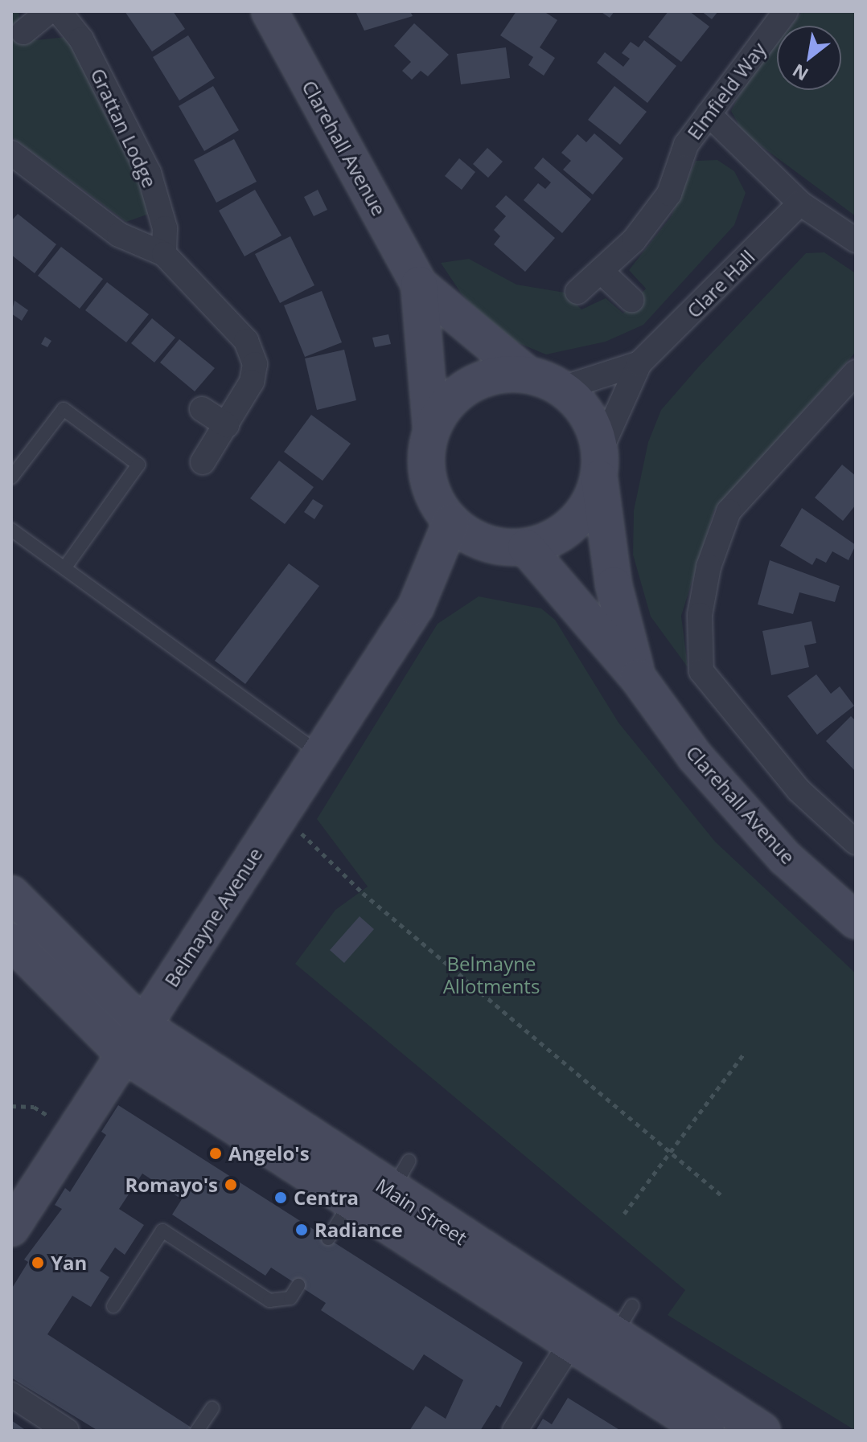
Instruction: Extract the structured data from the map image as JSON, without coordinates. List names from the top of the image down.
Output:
{
  "streets": {
    "street": [
      "Elmfield Way",
      "Grattan Lodge",
      "Clarehall Avenue",
      "Clare Hall",
      "Belmayne Avenue",
      "Main Street"
    ]
  },
  "crossings": [
    ["Clarehall Avenue", "Clare Hall"],
    ["Clarehall Avenue", "Belmayne Avenue"],
    ["Clare Hall", "Belmayne Avenue"],
    ["Belmayne Avenue", "Main Street"]
  ],
  "parks": ["Belmayne Allotments"],
  "places": [
    "Angelo's",
    "Romayo's",
    "Centra",
    "Radiance",
    "Yan"
  ],
  "north": "bottom left"
}
